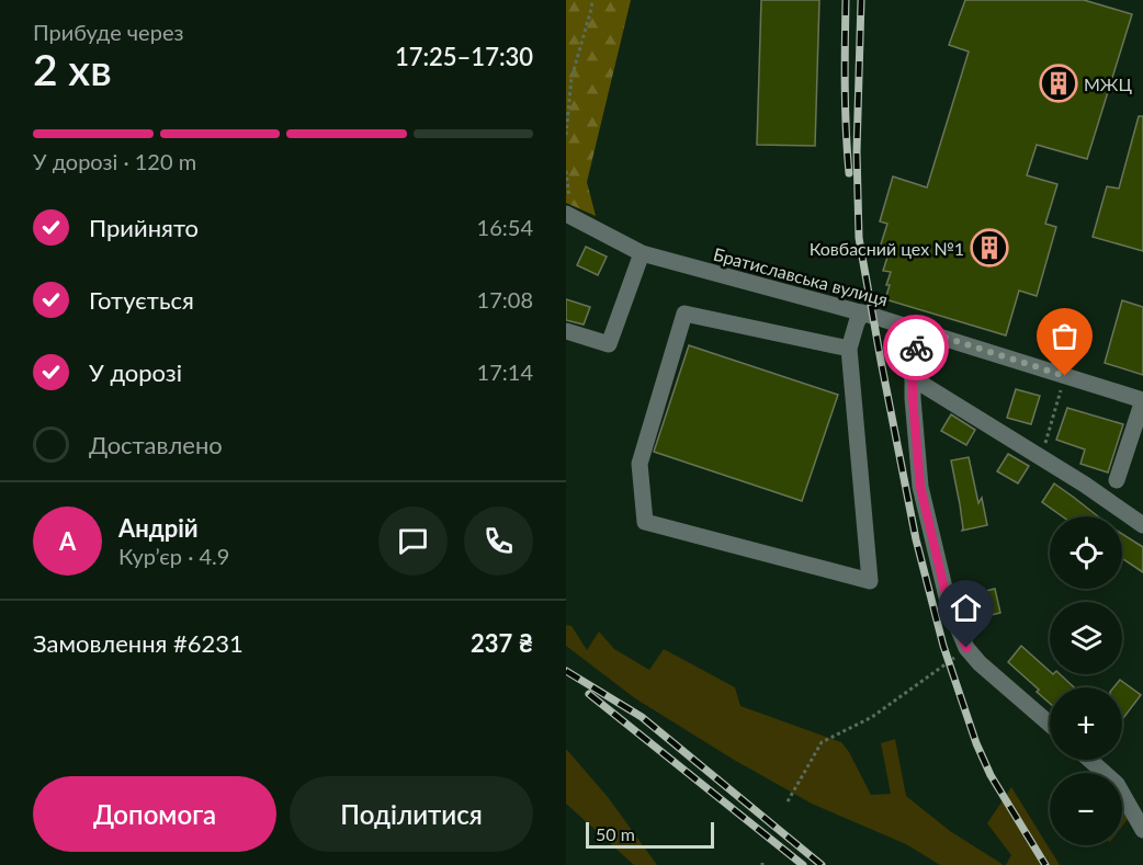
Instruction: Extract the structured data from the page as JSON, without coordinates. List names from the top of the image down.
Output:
{
  "streets": {
    "street": ["Братиславська вулиця"]
  },
  "places": {
    "building": ["МЖЦ", "Ковбасний цех №1"]
  },
  "scale_bar": "50 m",
  "page": {
    "heading": ["2 хв", "Прибуде через", "17:25–17:30"],
    "panel": [
      "Андрій",
      "Кур’єр · 4.9",
      "Замовлення #6231",
      "237 ₴"
    ],
    "bar": "У дорозі · 120 m",
    "list": [
      ["Прийнято", "16:54"],
      ["Готується", "17:08"],
      ["У дорозі", "17:14"],
      "Доставлено"
    ],
    "round": "А",
    "map_buttons": ["+", "−"],
    "buttons": ["Допомога", "Поділитися"],
    "scale": "50 m"
  }
}
